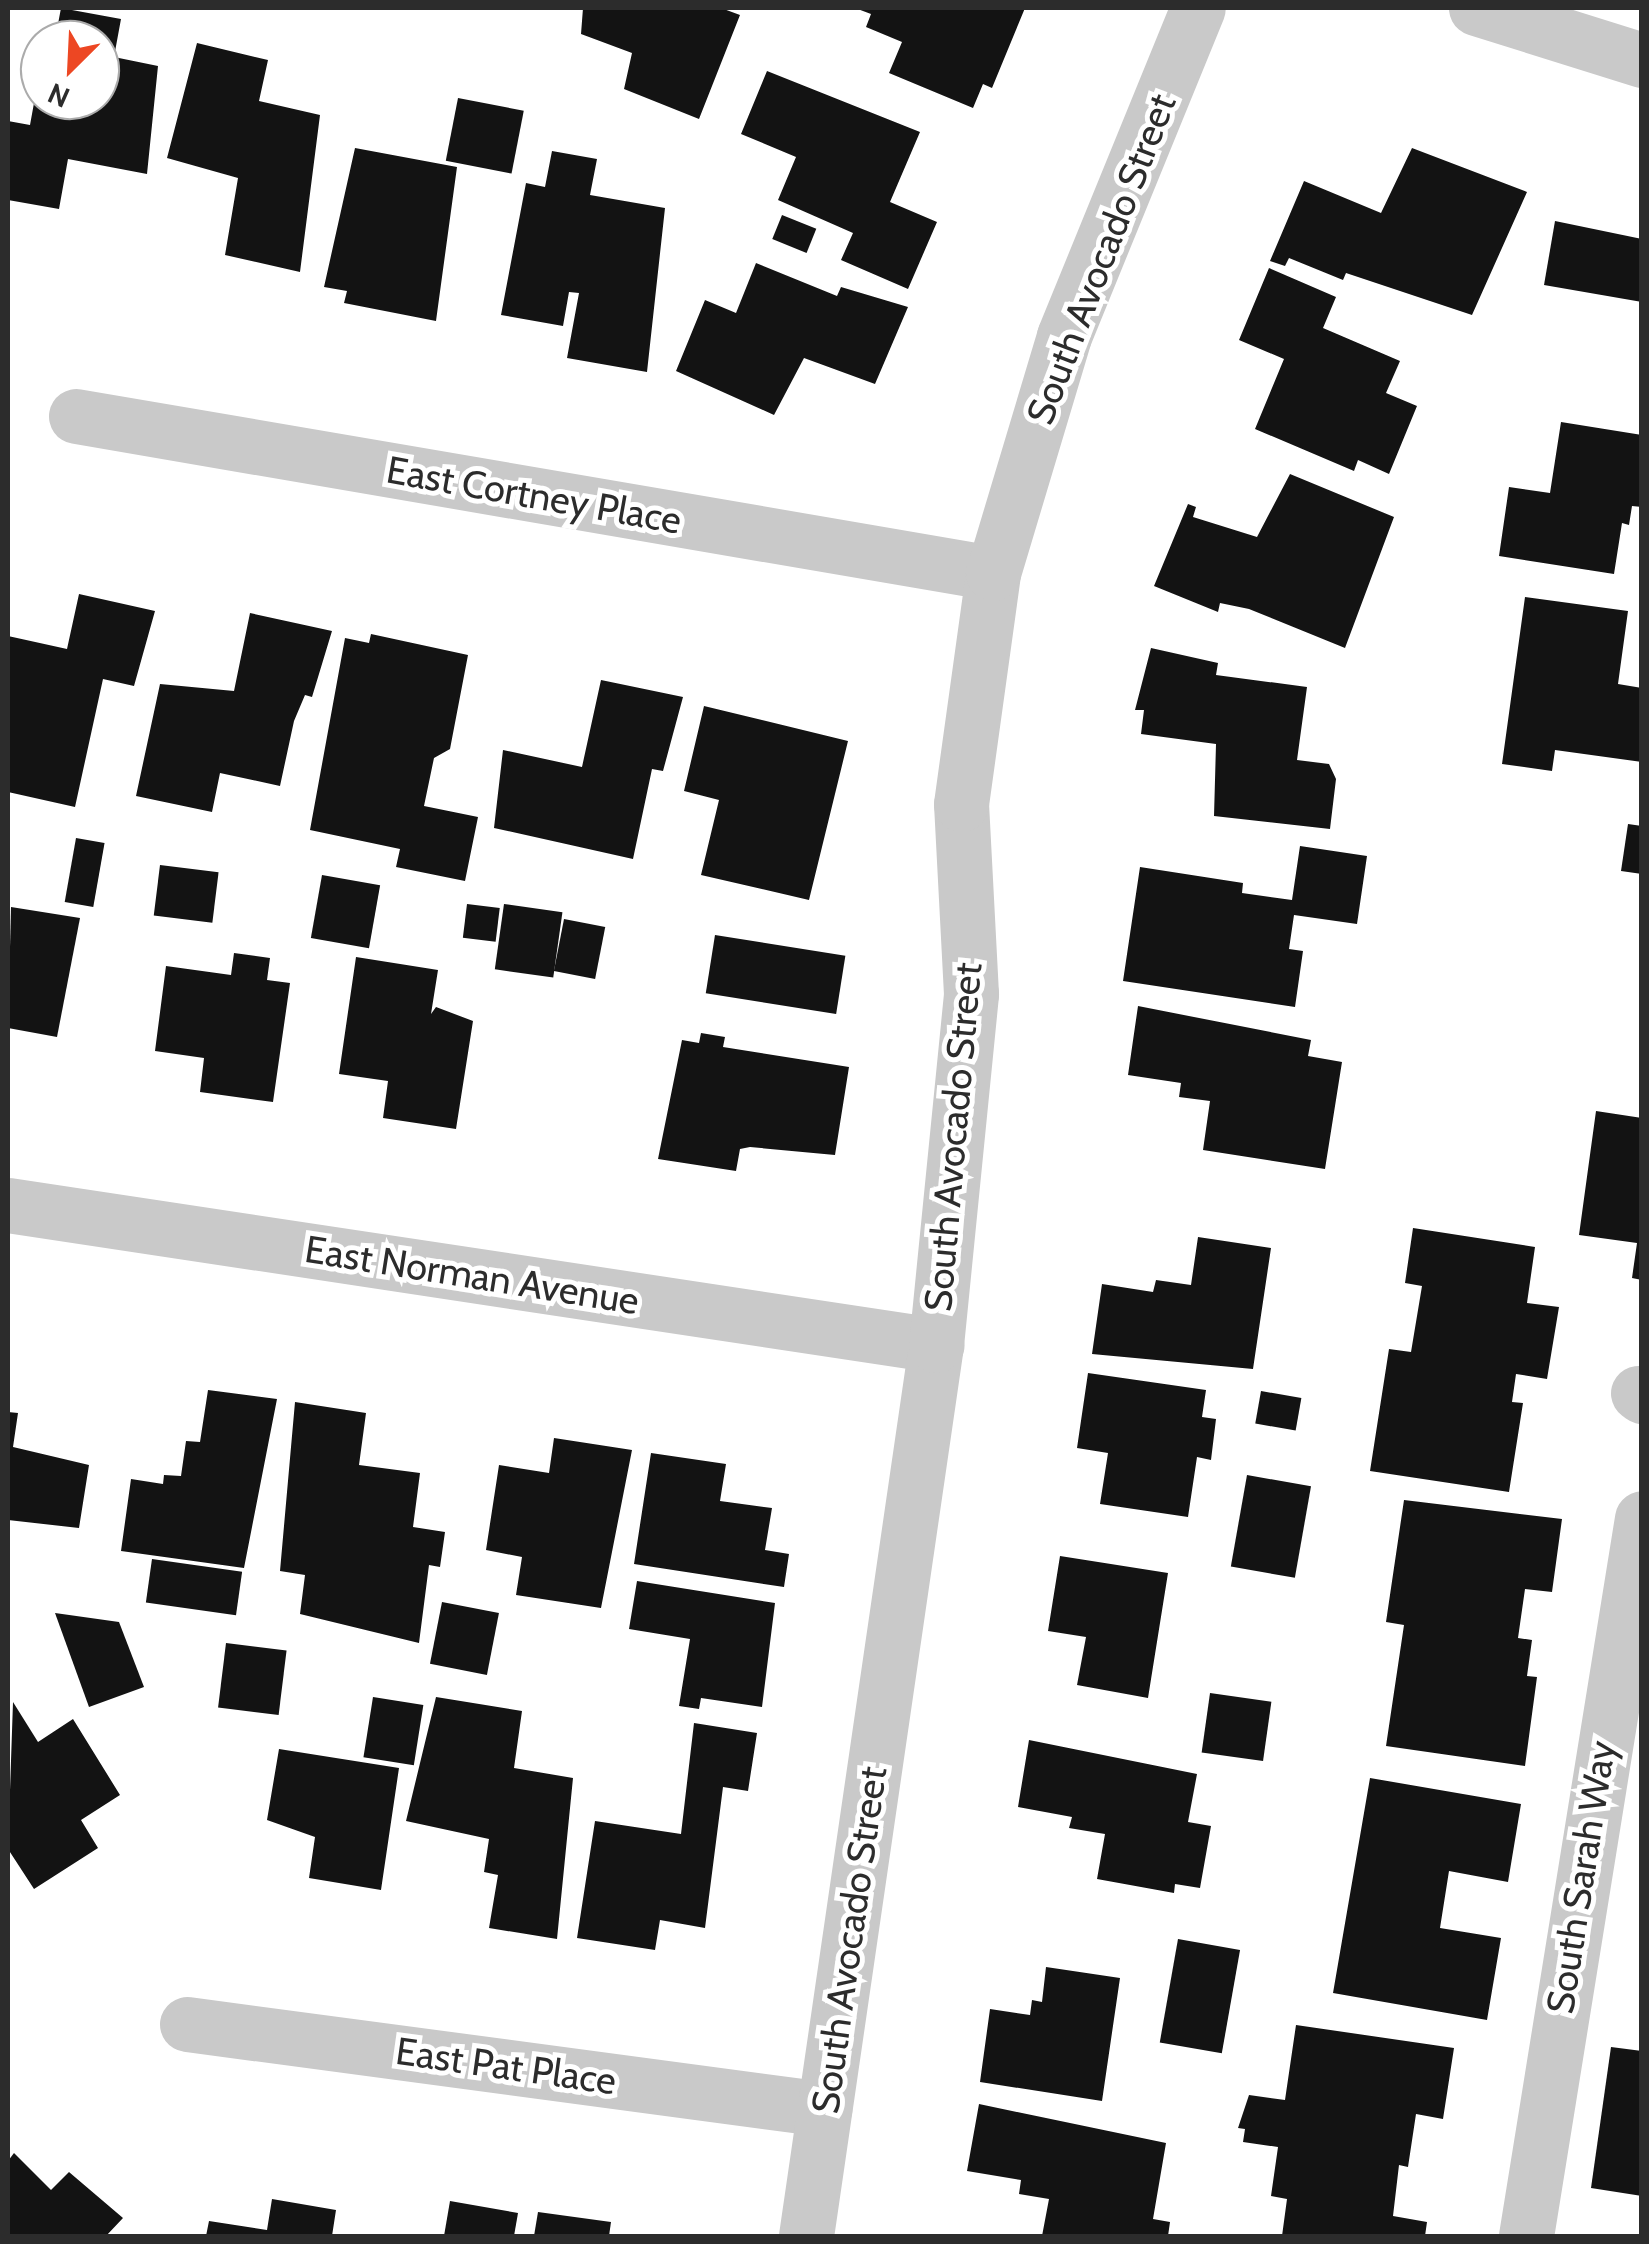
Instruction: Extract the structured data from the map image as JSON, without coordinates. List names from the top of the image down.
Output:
{
  "streets": {
    "street": [
      "South Avocado Street",
      "East Cortney Place",
      "East Norman Avenue",
      "South Sarah Way",
      "East Pat Place"
    ]
  },
  "crossings": [
    ["South Avocado Street", "East Cortney Place"],
    ["South Avocado Street", "East Norman Avenue"],
    ["South Avocado Street", "East Pat Place"]
  ],
  "north": "bottom left"
}
